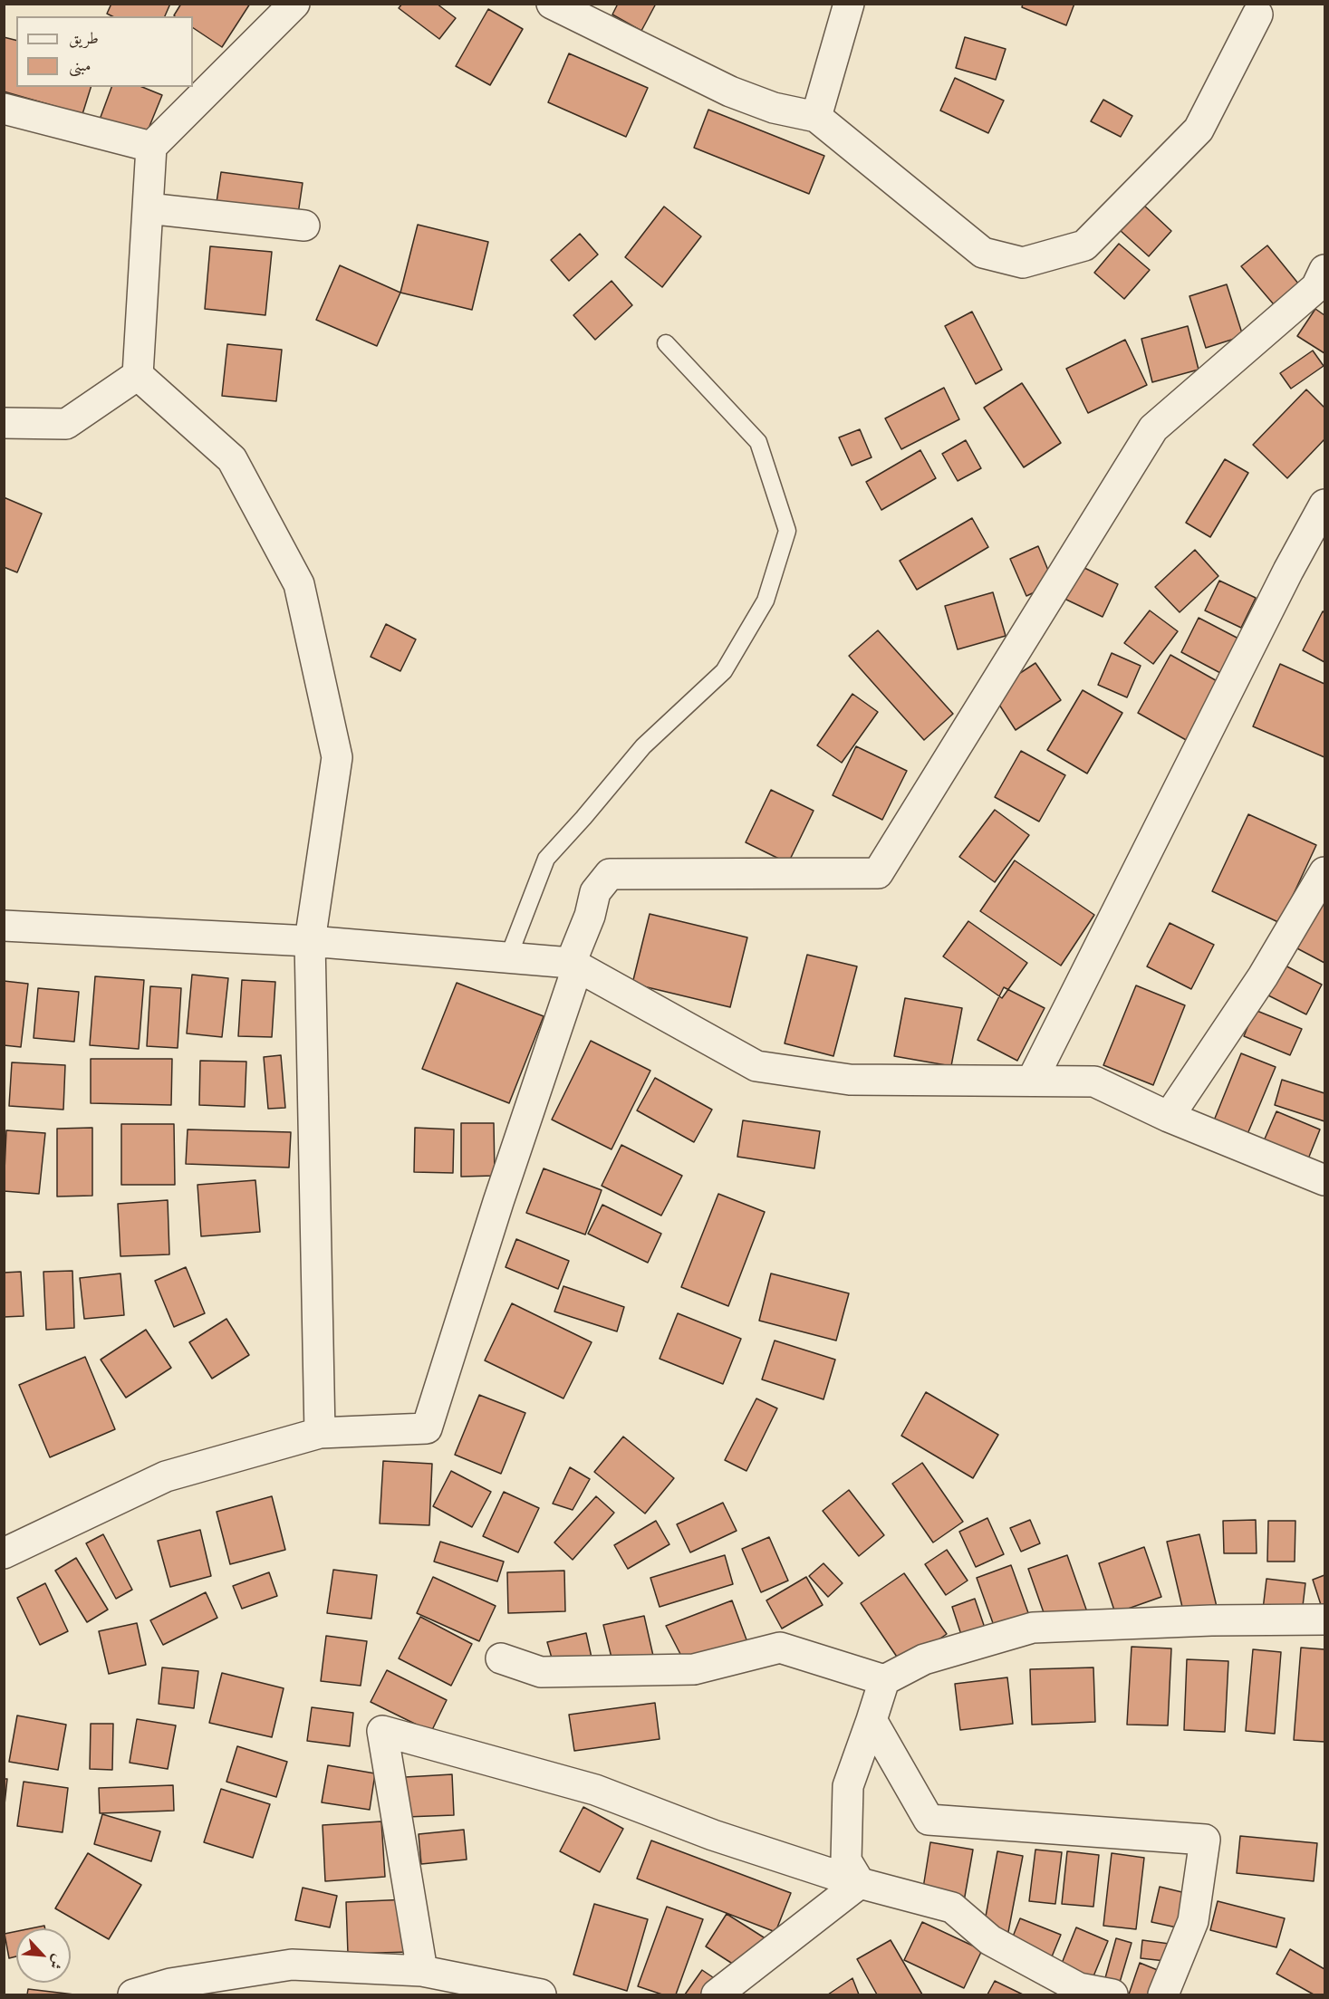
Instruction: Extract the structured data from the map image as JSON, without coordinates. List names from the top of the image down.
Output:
{
  "legend": ["طريق", "مبنى"],
  "north": "bottom right"
}
